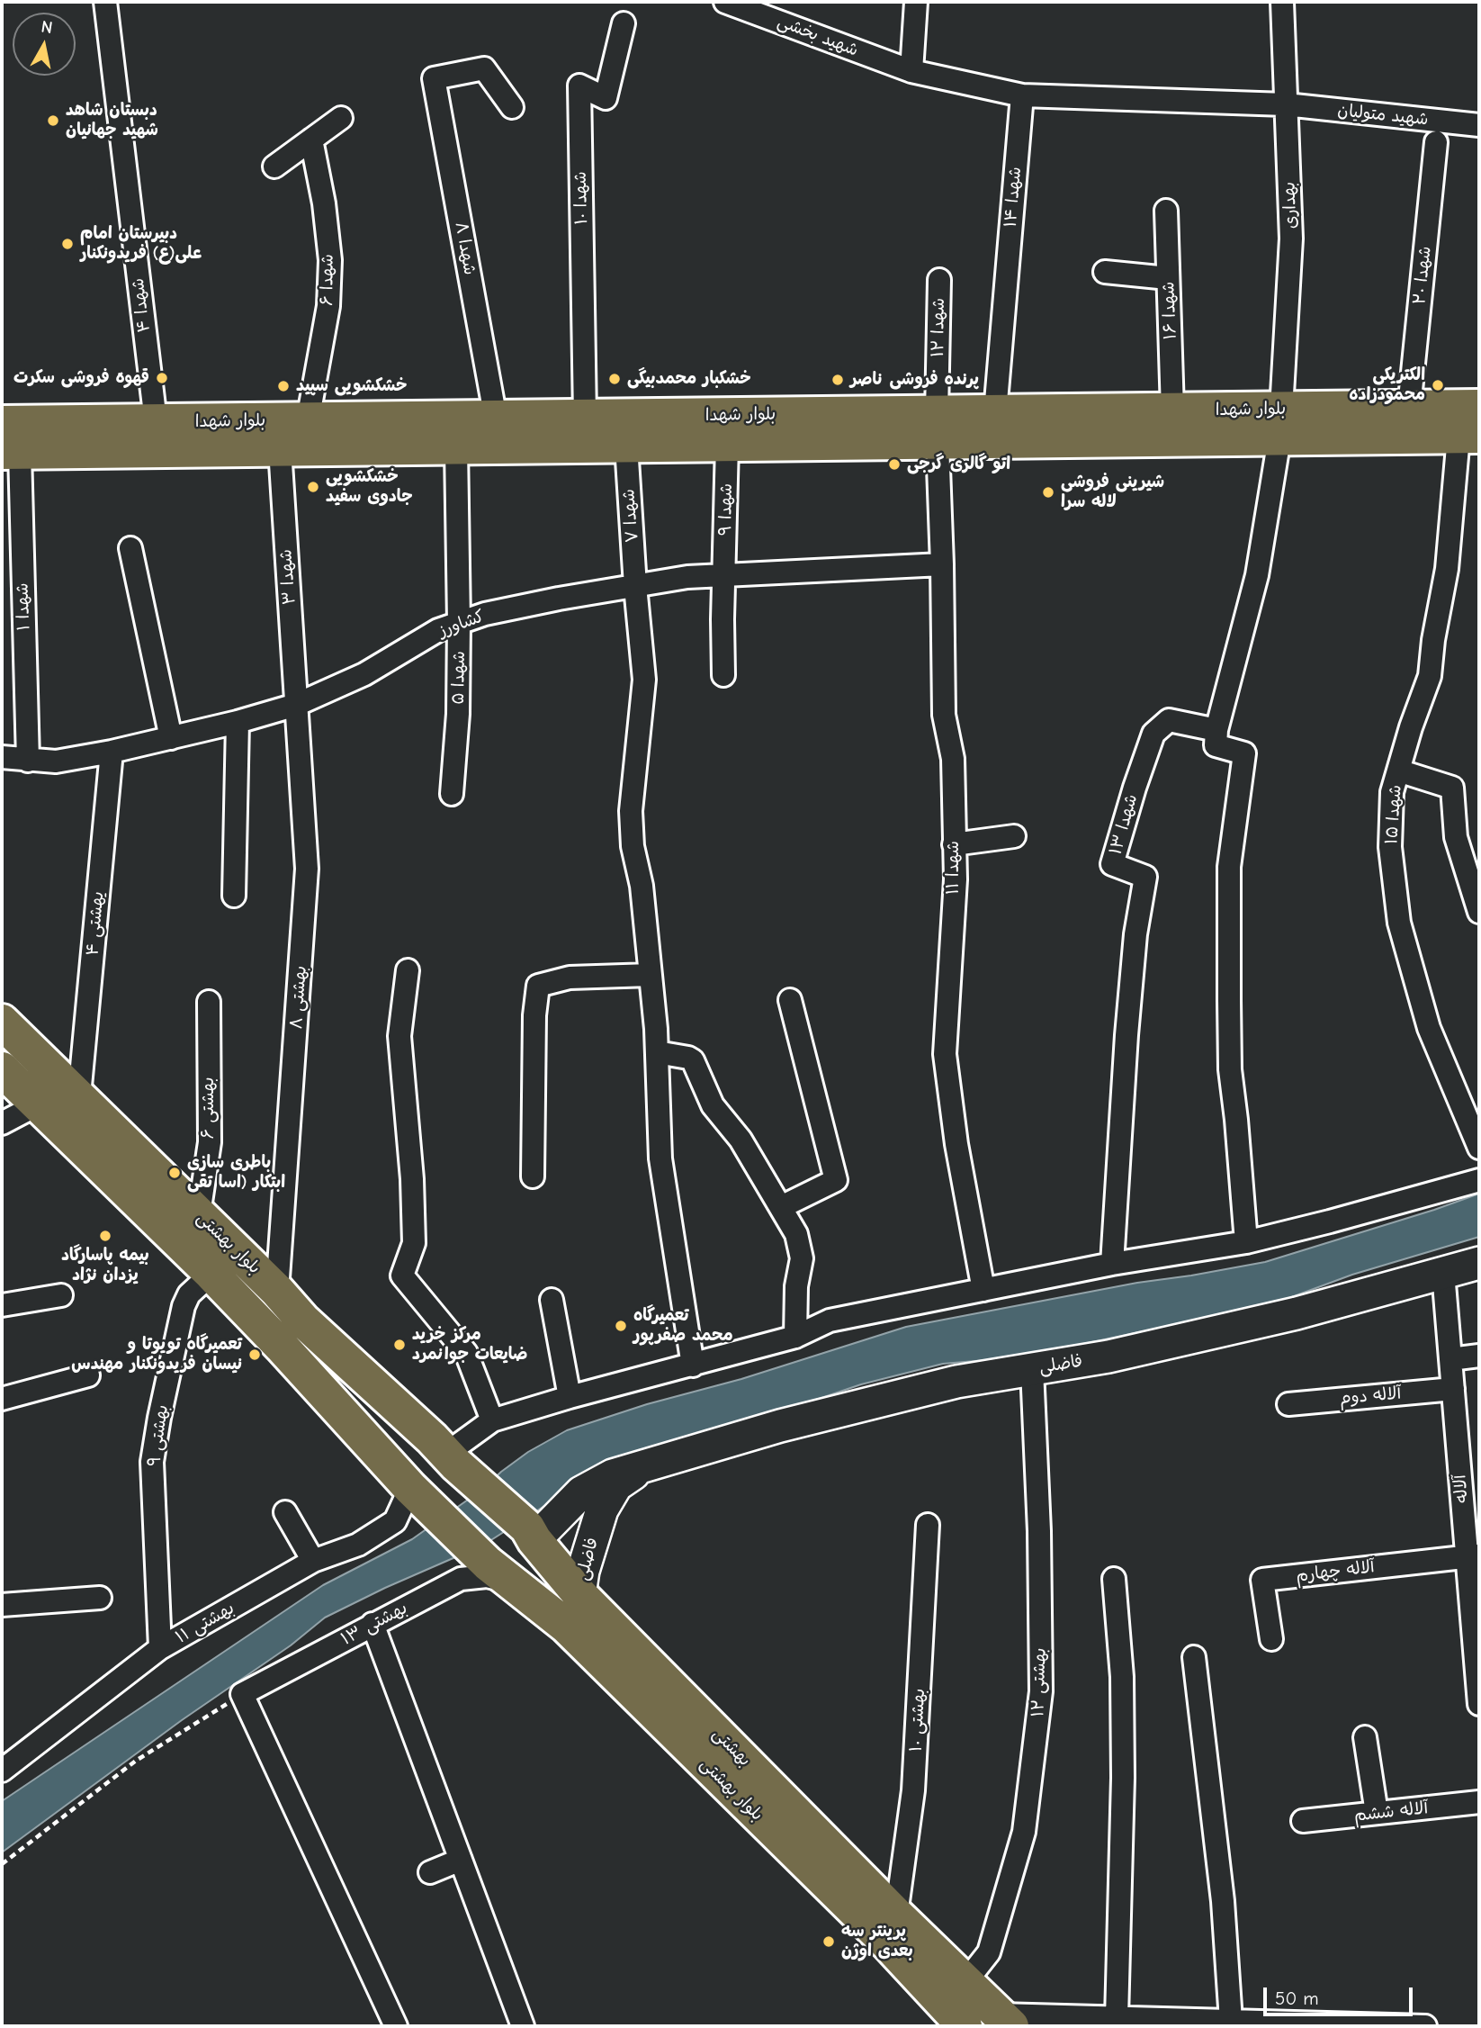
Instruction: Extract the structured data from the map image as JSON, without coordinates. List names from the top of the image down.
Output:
{
  "streets": {
    "main road": [
      "بلوار شهدا",
      "بلوار بهشتی",
      "فاضلی",
      "بهشتی"
    ],
    "street": [
      "شهید بخشی",
      "شهید متولیان",
      "شهدا ۱۴",
      "شهدا ۱۰",
      "بهداری",
      "شهدا ۸",
      "شهدا ۲۰",
      "شهدا ۶",
      "شهدا ۴",
      "شهدا ۱۶",
      "شهدا ۱۲",
      "شهدا ۹",
      "شهدا ۷",
      "شهدا ۳",
      "شهدا ۱",
      "کشاورز",
      "شهدا ۵",
      "شهدا ۱۵",
      "شهدا ۱۳",
      "شهدا ۱۱",
      "یهشتی ۴",
      "بهشتی ۸",
      "بهشتی ۶",
      "آلاله دوم",
      "بهشتی ۹",
      "آلاله",
      "آلاله چهارم",
      "بهشتی ۱۱",
      "بهشتی ۱۳",
      "بهشتی ۱۲",
      "بهشتی ۱۰",
      "آلاله ششم"
    ]
  },
  "crossings": [
    ["شهید متولیان", "شهدا ۱۴"],
    ["شهید متولیان", "بهداری"],
    ["شهدا ۱۴", "بلوار شهدا"],
    ["شهدا ۱۰", "بلوار شهدا"],
    ["بهداری", "بلوار شهدا"],
    ["شهدا ۸", "بلوار شهدا"],
    ["شهدا ۲۰", "بلوار شهدا"],
    ["شهدا ۶", "بلوار شهدا"],
    ["شهدا ۴", "بلوار شهدا"],
    ["شهدا ۱۶", "بلوار شهدا"],
    ["شهدا ۱۲", "بلوار شهدا"],
    ["شهدا ۱۲", "شهدا ۱۱"],
    ["بلوار شهدا", "شهدا ۹"],
    ["بلوار شهدا", "شهدا ۷"],
    ["بلوار شهدا", "شهدا ۳"],
    ["بلوار شهدا", "شهدا ۱"],
    ["بلوار شهدا", "شهدا ۵"],
    ["بلوار شهدا", "شهدا ۱۵"],
    ["بلوار شهدا", "شهدا ۱۱"],
    ["شهدا ۹", "کشاورز"],
    ["شهدا ۷", "کشاورز"],
    ["شهدا ۳", "کشاورز"],
    ["شهدا ۳", "بهشتی ۸"],
    ["شهدا ۱", "کشاورز"],
    ["کشاورز", "شهدا ۵"],
    ["کشاورز", "شهدا ۱۱"],
    ["کشاورز", "یهشتی ۴"],
    ["کشاورز", "بهشتی ۸"],
    ["یهشتی ۴", "بلوار بهشتی"],
    ["بهشتی ۸", "بلوار بهشتی"],
    ["بهشتی ۶", "بلوار بهشتی"],
    ["بلوار بهشتی", "بهشتی ۹"],
    ["بلوار بهشتی", "بهشتی ۱۱"],
    ["بلوار بهشتی", "بهشتی ۱۳"],
    ["بلوار بهشتی", "بهشتی"],
    ["فاضلی", "آلاله"],
    ["فاضلی", "بهشتی ۱۲"],
    ["فاضلی", "بهشتی"],
    ["آلاله دوم", "آلاله"],
    ["بهشتی ۹", "بهشتی ۱۱"],
    ["آلاله", "آلاله چهارم"],
    ["بهشتی ۱۲", "بهشتی"],
    ["بهشتی ۱۰", "بهشتی"]
  ],
  "places": [
    "دبستان شاهد شهید جهانیان",
    "دبیرستان امام علی(ع) فریدونکنار",
    "قهوه فروشی سکرت",
    "خشکبار محمدبیگی",
    "پرنده فروشی ناصر",
    "الکتریکی محمودزاده",
    "خشکشویی سپید",
    "اتو گالری گرجی",
    "خشکشویی جادوی سفید",
    "شیرینی فروشی لاله سرا",
    "باطری سازی ابتکار (اسا تقی",
    "بیمه پاسارگاد یزدان نژاد",
    "تعمیرگاه محمد صفرپور",
    "مرکز خرید ضایعات جوانمرد",
    "تعمیرگاه تویوتا و نیسان فریدونکنار مهندس",
    "پرینتر سه بعدی اوژن"
  ],
  "scale_bar": "50 m",
  "north": "top"
}
